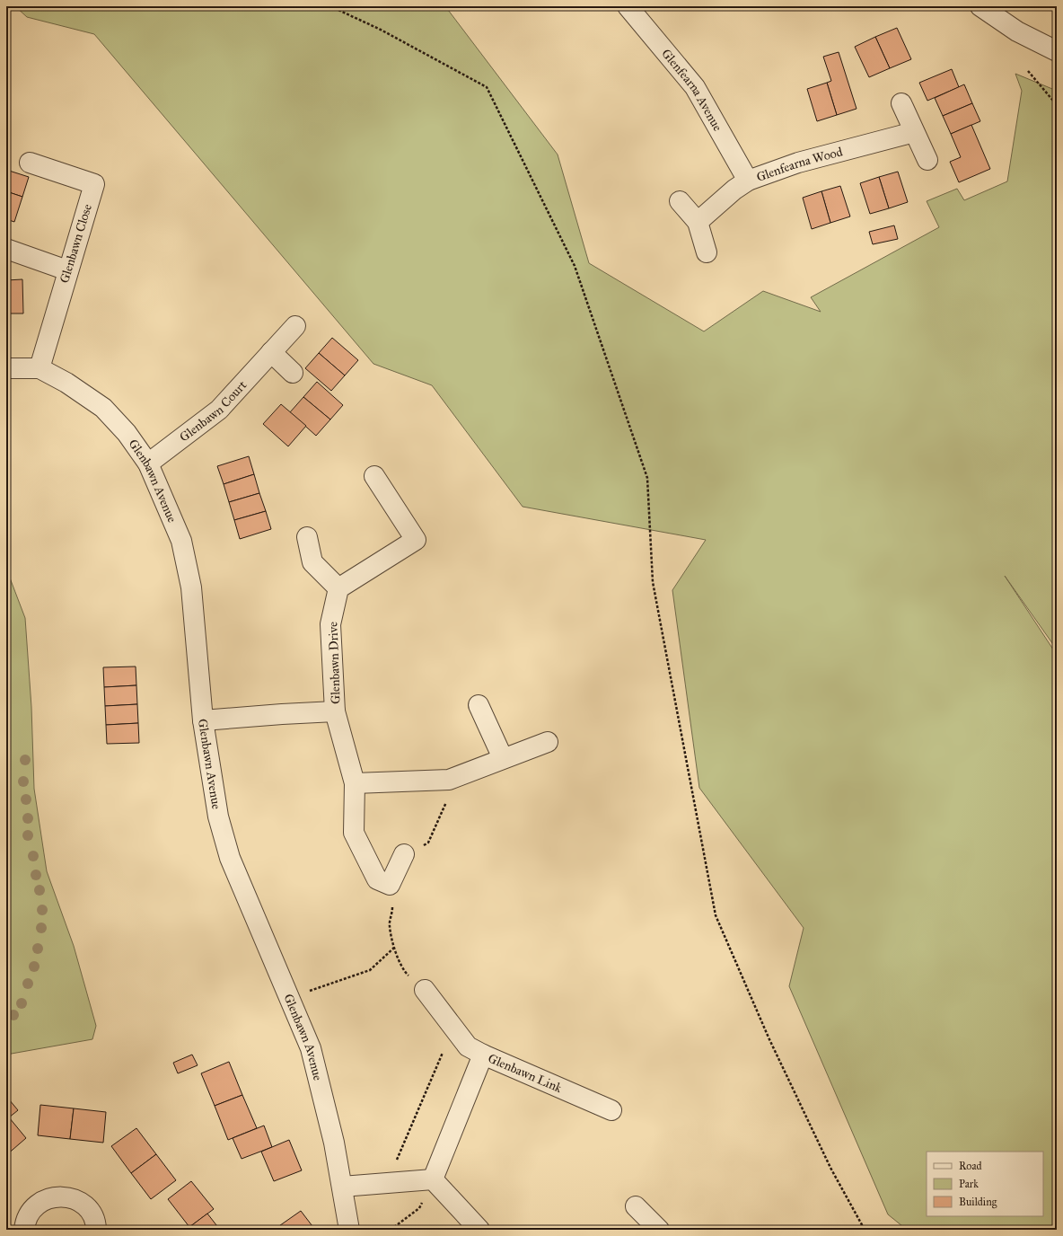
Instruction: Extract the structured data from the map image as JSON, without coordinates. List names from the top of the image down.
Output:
{
  "streets": {
    "street": [
      "Glenfearna Avenue",
      "Glenfearna Wood",
      "Glenbawn Close",
      "Glenbawn Court",
      "Glenbawn Avenue",
      "Glenbawn Drive",
      "Glenbawn Link"
    ]
  },
  "crossings": [
    ["Glenfearna Avenue", "Glenfearna Wood"],
    ["Glenbawn Close", "Glenbawn Avenue"],
    ["Glenbawn Court", "Glenbawn Avenue"],
    ["Glenbawn Avenue", "Glenbawn Drive"]
  ],
  "legend": ["Road", "Park", "Building"]
}
